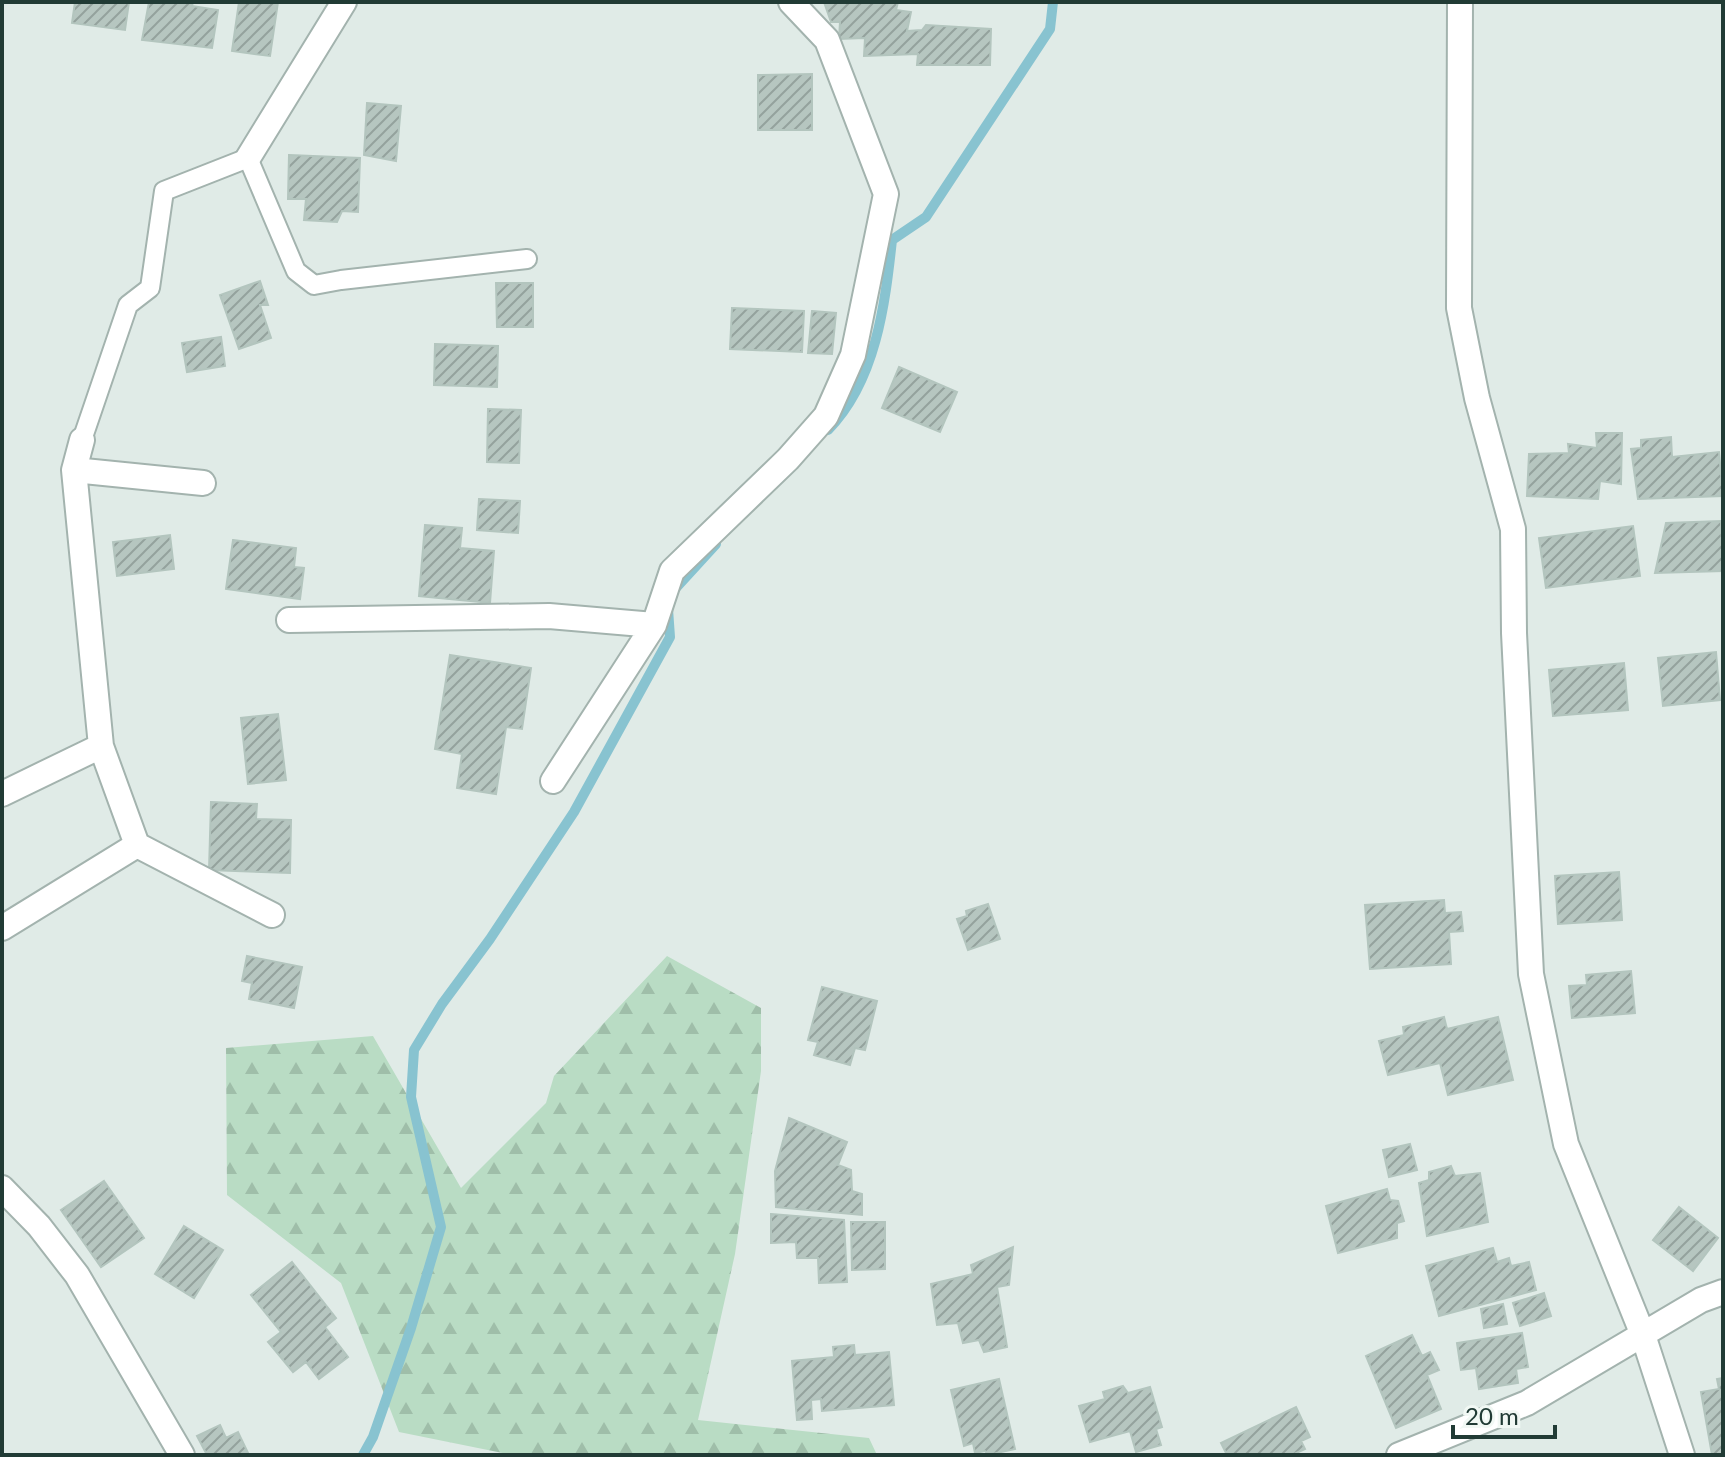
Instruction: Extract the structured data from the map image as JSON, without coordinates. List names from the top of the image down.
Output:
{
  "scale_bar": "20 m"
}
